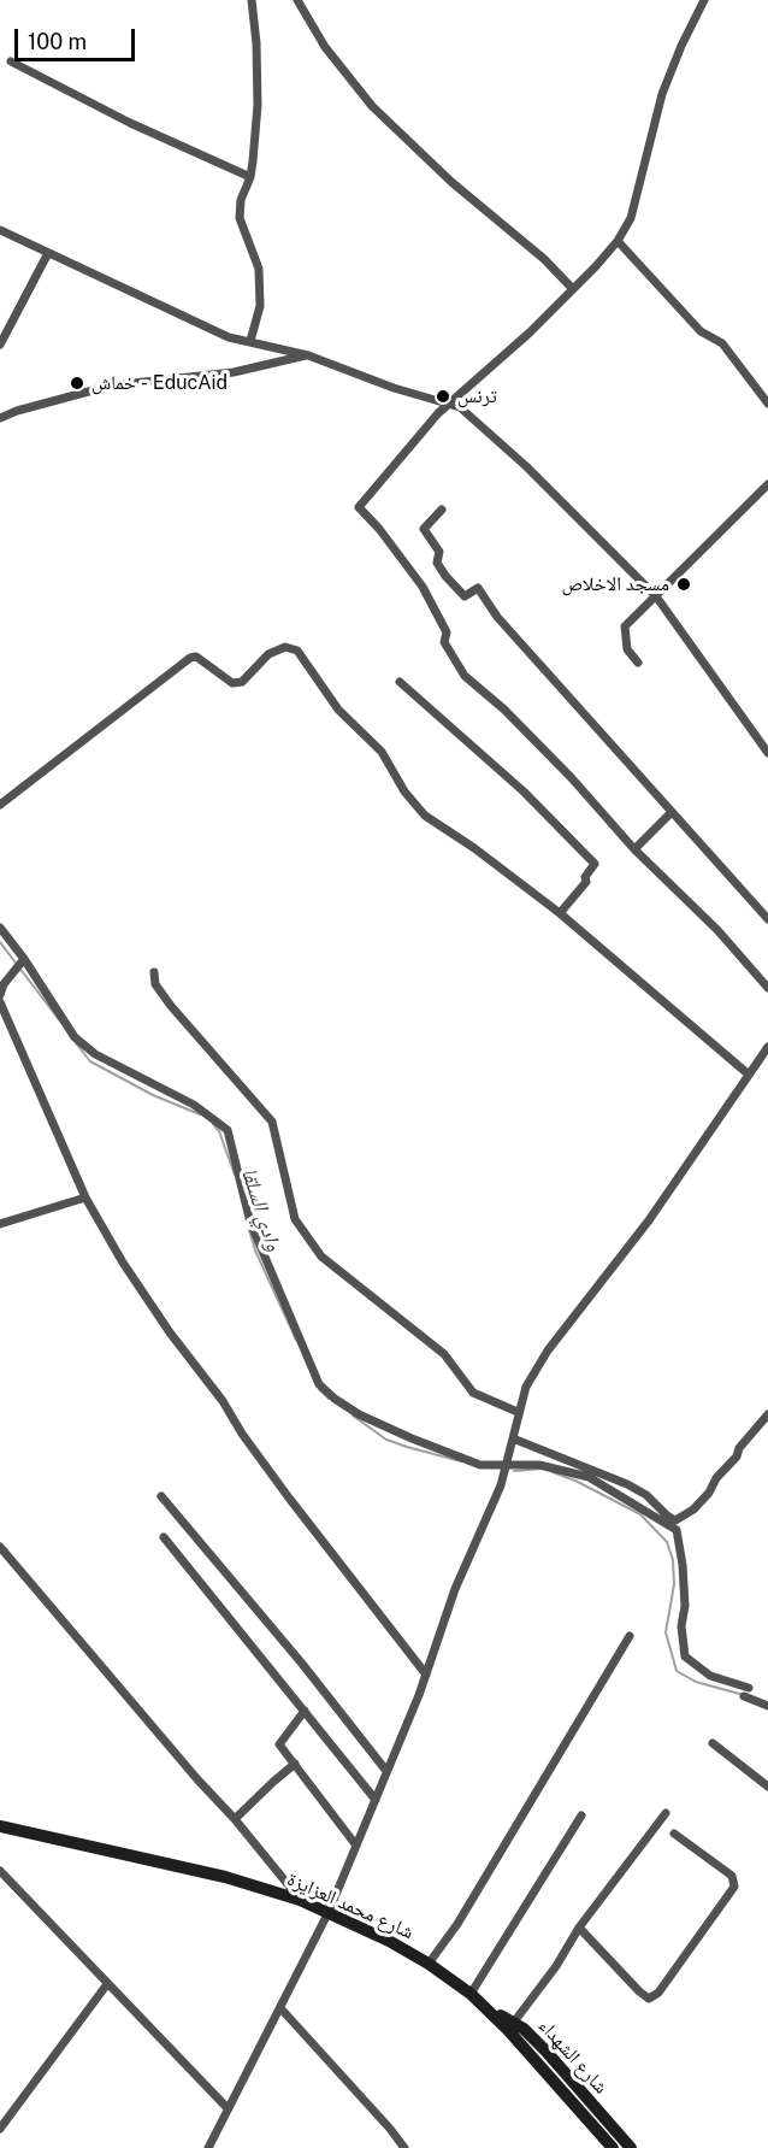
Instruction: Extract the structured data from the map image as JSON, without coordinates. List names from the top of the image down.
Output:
{
  "streets": {
    "main road": ["شارع محمد العزايزة", "شارع الشهداء"]
  },
  "crossings": [
    ["شارع محمد العزايزة", "شارع الشهداء"]
  ],
  "water": ["وادي السلقا"],
  "places": ["خماش - EducAid", "ترنس", "مسجد الاخلاص"],
  "scale_bar": "100 m"
}
